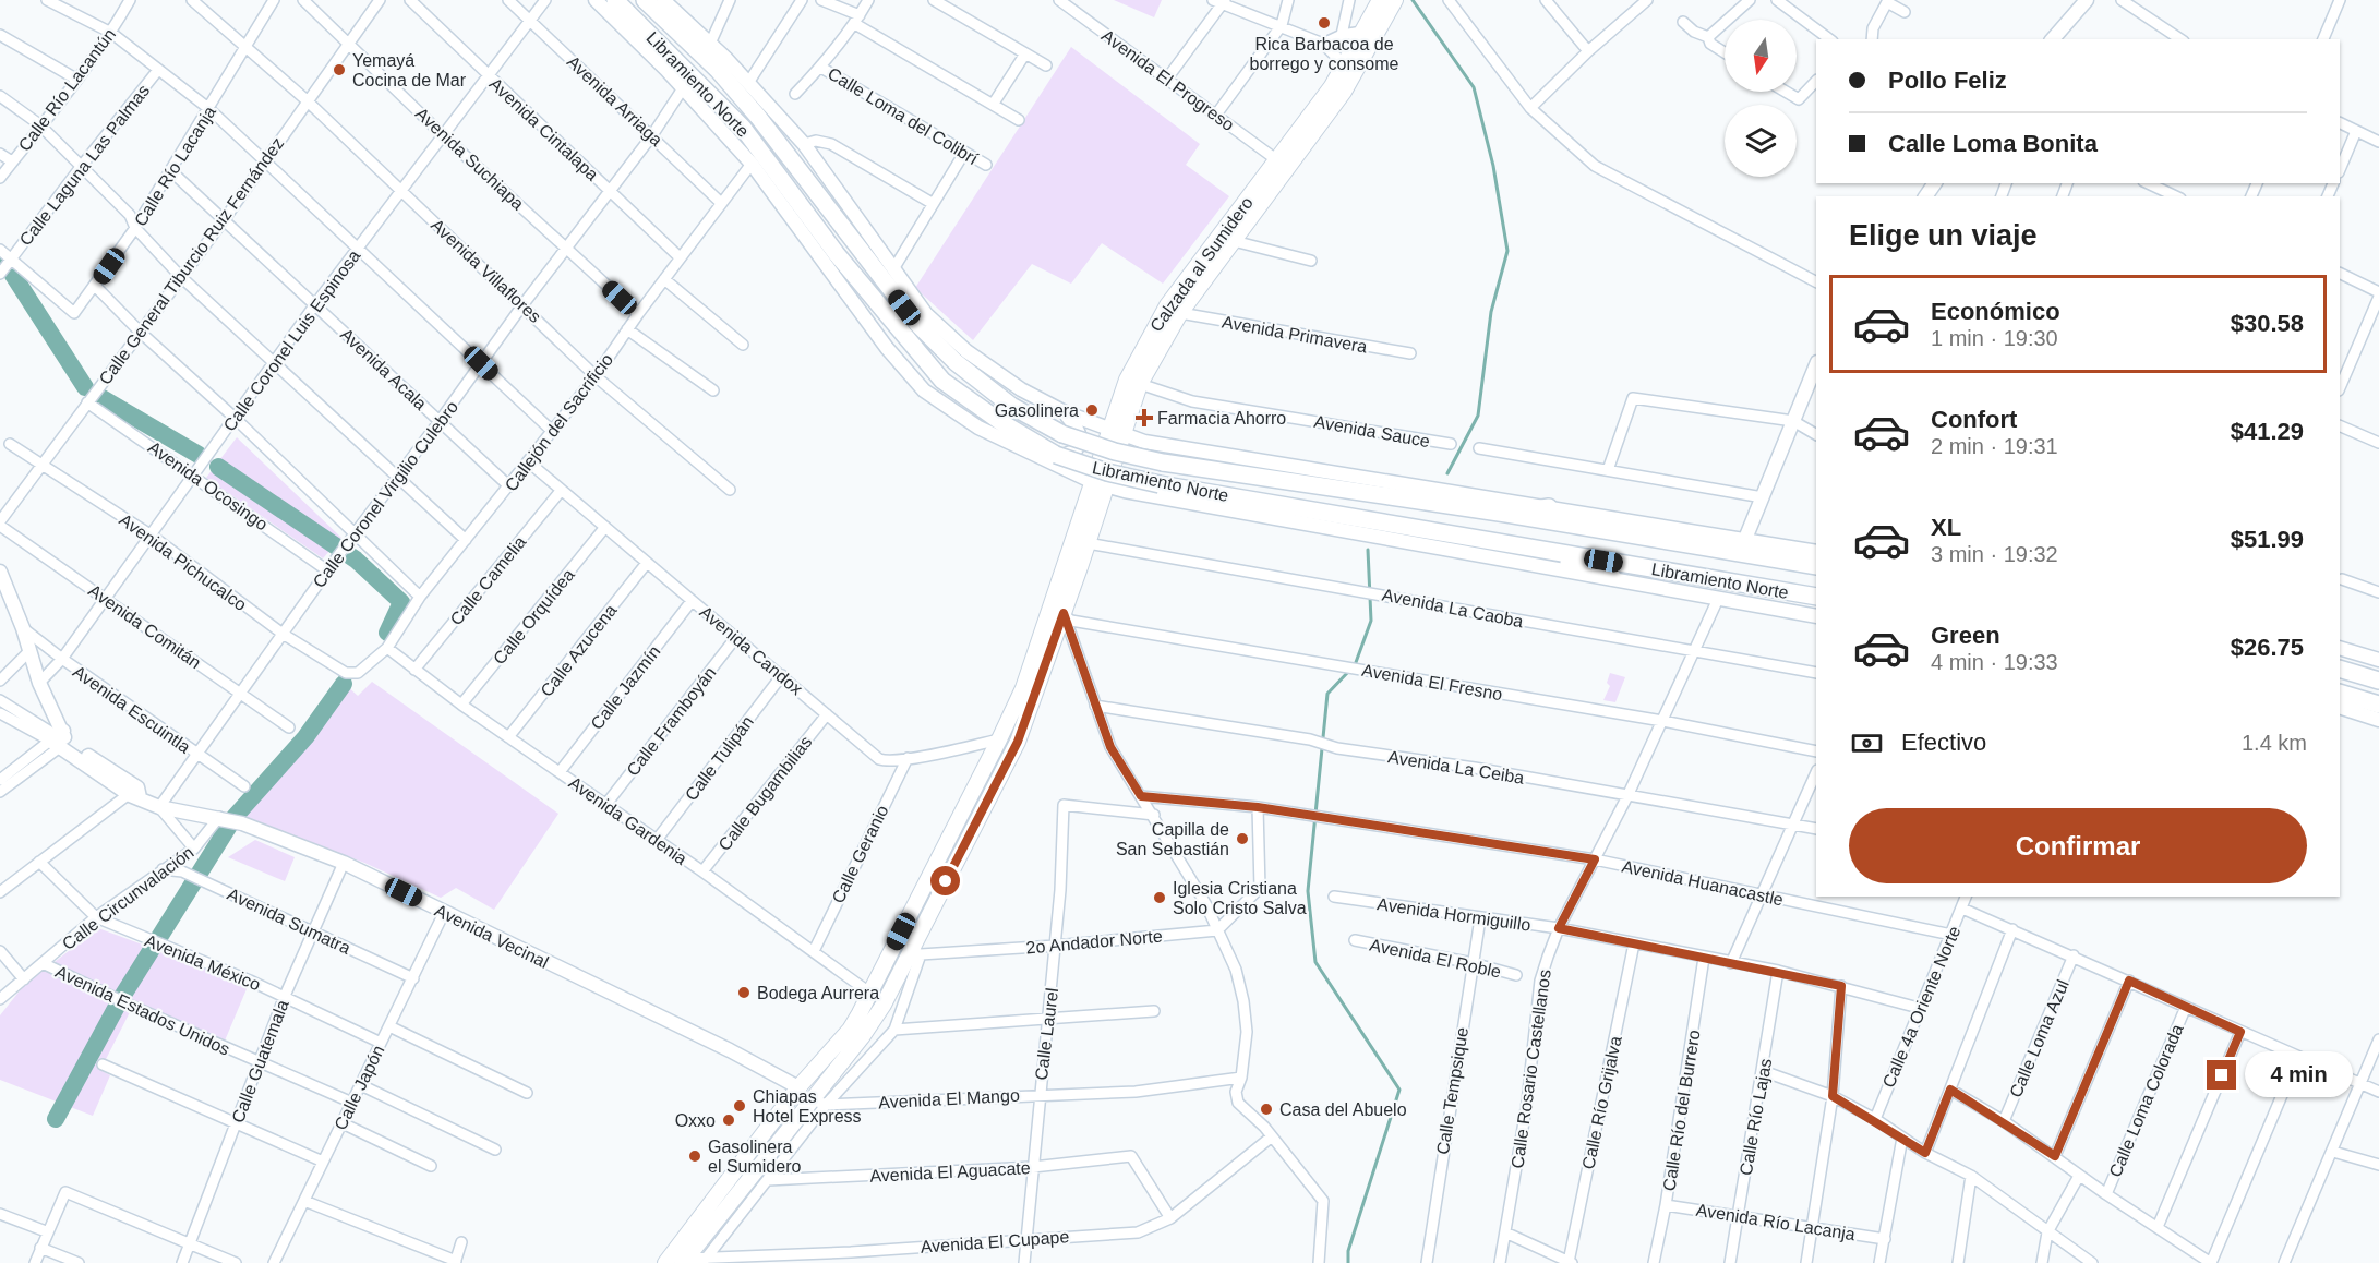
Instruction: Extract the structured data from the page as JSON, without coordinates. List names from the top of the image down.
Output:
{
  "streets": {
    "highway": ["Libramiento Norte"],
    "main road": ["Calzada al Sumidero"],
    "street": [
      "Avenida El Progreso",
      "Calle Río Lacantún",
      "Avenida Arriaga",
      "Calle Loma del Colibrí",
      "Avenida Cintalapa",
      "Avenida Suchiapa",
      "Calle Laguna Las Palmas",
      "Calle Río Lacanja",
      "Calle General Tiburcio Ruiz Fernández",
      "Avenida Villaflores",
      "Avenida Primavera",
      "Calle Coronel Luis Espinosa",
      "Avenida Acala",
      "Callejón del Sacrificio",
      "Avenida Sauce",
      "Avenida Ocosingo",
      "Calle Coronel Virgilio Culebro",
      "Avenida Pichucalco",
      "Calle Camelia",
      "Avenida La Caoba",
      "Calle Orquídea",
      "Avenida Comitán",
      "Calle Azucena",
      "Avenida Candox",
      "Avenida El Fresno",
      "Calle Jazmín",
      "Avenida Escuintla",
      "Calle Framboyán",
      "Calle Tulipán",
      "Avenida La Ceiba",
      "Calle Bugambilias",
      "Avenida Gardenia",
      "Calle Geranio",
      "Avenida Huanacastle",
      "Calle Circunvalación",
      "Avenida Hormiguillo",
      "Avenida Sumatra",
      "Avenida Vecinal",
      "2o Andador Norte",
      "Avenida El Roble",
      "Avenida México",
      "Calle 4a Oriente Norte",
      "Avenida Estados Unidos",
      "Calle Laurel",
      "Calle Loma Azul",
      "Calle Guatemala",
      "Calle Rosario Castellanos",
      "Calle Japón",
      "Calle Tempsique",
      "Avenida El Mango",
      "Calle Loma Colorada",
      "Calle Río Grijalva",
      "Calle Río del Burrero",
      "Calle Río Lajas",
      "Avenida El Aguacate",
      "Avenida Río Lacanja",
      "Avenida El Cupape"
    ]
  },
  "crossings": [
    ["Avenida El Progreso", "Calzada al Sumidero"],
    ["Libramiento Norte", "Calzada al Sumidero"],
    ["Avenida Arriaga", "Calle Coronel Luis Espinosa"],
    ["Avenida Arriaga", "Callejón del Sacrificio"],
    ["Avenida Arriaga", "Calle Coronel Virgilio Culebro"],
    ["Avenida Cintalapa", "Calle Coronel Luis Espinosa"],
    ["Avenida Cintalapa", "Callejón del Sacrificio"],
    ["Avenida Cintalapa", "Calle Coronel Virgilio Culebro"],
    ["Avenida Suchiapa", "Calle General Tiburcio Ruiz Fernández"],
    ["Avenida Suchiapa", "Calle Coronel Luis Espinosa"],
    ["Avenida Suchiapa", "Callejón del Sacrificio"],
    ["Avenida Suchiapa", "Calle Coronel Virgilio Culebro"],
    ["Calle Laguna Las Palmas", "Calle Río Lacanja"],
    ["Calle Río Lacanja", "Avenida Villaflores"],
    ["Calle Río Lacanja", "Avenida Acala"],
    ["Calle General Tiburcio Ruiz Fernández", "Avenida Villaflores"],
    ["Calle General Tiburcio Ruiz Fernández", "Avenida Acala"],
    ["Calle General Tiburcio Ruiz Fernández", "Avenida Ocosingo"],
    ["Calle General Tiburcio Ruiz Fernández", "Avenida Pichucalco"],
    ["Calle General Tiburcio Ruiz Fernández", "Avenida Comitán"],
    ["Calzada al Sumidero", "Avenida Candox"],
    ["Calzada al Sumidero", "Avenida El Fresno"],
    ["Calzada al Sumidero", "Avenida Gardenia"],
    ["Calzada al Sumidero", "Avenida Vecinal"],
    ["Avenida Villaflores", "Calle Coronel Luis Espinosa"],
    ["Avenida Villaflores", "Callejón del Sacrificio"],
    ["Avenida Villaflores", "Calle Coronel Virgilio Culebro"],
    ["Calle Coronel Luis Espinosa", "Avenida Acala"],
    ["Calle Coronel Luis Espinosa", "Avenida Ocosingo"],
    ["Calle Coronel Luis Espinosa", "Avenida Pichucalco"],
    ["Calle Coronel Luis Espinosa", "Avenida Comitán"],
    ["Calle Coronel Luis Espinosa", "Avenida Escuintla"],
    ["Avenida Acala", "Callejón del Sacrificio"],
    ["Avenida Acala", "Calle Coronel Virgilio Culebro"],
    ["Callejón del Sacrificio", "Avenida Pichucalco"],
    ["Callejón del Sacrificio", "Avenida Candox"],
    ["Callejón del Sacrificio", "Avenida Gardenia"],
    ["Avenida Ocosingo", "Calle Coronel Virgilio Culebro"],
    ["Calle Coronel Virgilio Culebro", "Avenida Pichucalco"],
    ["Calle Coronel Virgilio Culebro", "Avenida Comitán"],
    ["Calle Coronel Virgilio Culebro", "Avenida Escuintla"],
    ["Calle Coronel Virgilio Culebro", "Avenida Vecinal"],
    ["Calle Camelia", "Avenida Candox"],
    ["Calle Camelia", "Avenida Gardenia"],
    ["Avenida La Caoba", "Calle Rosario Castellanos"],
    ["Calle Orquídea", "Avenida Candox"],
    ["Calle Orquídea", "Avenida Gardenia"],
    ["Calle Azucena", "Avenida Candox"],
    ["Calle Azucena", "Avenida Gardenia"],
    ["Avenida Candox", "Calle Jazmín"],
    ["Avenida Candox", "Calle Framboyán"],
    ["Avenida Candox", "Calle Tulipán"],
    ["Avenida Candox", "Calle Bugambilias"],
    ["Avenida Candox", "Calle Geranio"],
    ["Avenida El Fresno", "Calle Rosario Castellanos"],
    ["Calle Jazmín", "Avenida Gardenia"],
    ["Calle Framboyán", "Avenida Gardenia"],
    ["Calle Tulipán", "Avenida Gardenia"],
    ["Avenida La Ceiba", "Calle Rosario Castellanos"],
    ["Calle Bugambilias", "Avenida Gardenia"],
    ["Avenida Gardenia", "Calle Geranio"],
    ["Avenida Huanacastle", "Calle 4a Oriente Norte"],
    ["Avenida Huanacastle", "Calle Rosario Castellanos"],
    ["Calle Circunvalación", "Avenida Sumatra"],
    ["Calle Circunvalación", "Avenida Vecinal"],
    ["Calle Circunvalación", "Avenida México"],
    ["Calle Circunvalación", "Avenida Estados Unidos"],
    ["Avenida Hormiguillo", "Calle 4a Oriente Norte"],
    ["Avenida Hormiguillo", "Calle Rosario Castellanos"],
    ["Avenida Hormiguillo", "Calle Tempsique"],
    ["Avenida Hormiguillo", "Calle Río Grijalva"],
    ["Avenida Hormiguillo", "Calle Río del Burrero"],
    ["Avenida Hormiguillo", "Calle Río Lajas"],
    ["Avenida Sumatra", "Calle Guatemala"],
    ["Avenida Sumatra", "Calle Japón"],
    ["Avenida Vecinal", "Calle Guatemala"],
    ["Avenida Vecinal", "Calle Japón"],
    ["2o Andador Norte", "Calle Laurel"],
    ["Avenida El Roble", "Calle Tempsique"],
    ["Avenida México", "Calle Guatemala"],
    ["Avenida México", "Calle Japón"],
    ["Avenida Estados Unidos", "Calle Guatemala"],
    ["Avenida Estados Unidos", "Calle Japón"],
    ["Calle Laurel", "Avenida El Mango"],
    ["Calle Laurel", "Avenida El Aguacate"],
    ["Calle Laurel", "Avenida El Cupape"],
    ["Calle Río del Burrero", "Avenida Río Lacanja"],
    ["Calle Río Lajas", "Avenida Río Lacanja"],
    ["Avenida El Aguacate", "Avenida El Cupape"]
  ],
  "places": {
    "other": [
      "Rica Barbacoa de borrego y consome",
      "Yemayá Cocina de Mar",
      "Gasolinera",
      "Capilla de San Sebastián",
      "Iglesia Cristiana Solo Cristo Salva",
      "Bodega Aurrera",
      "Chiapas Hotel Express",
      "Casa del Abuelo",
      "Oxxo",
      "Gasolinera el Sumidero"
    ],
    "health": ["Farmacia Ahorro"]
  },
  "north": "bottom",
  "page": {
    "banner": ["Pollo Feliz", "Calle Loma Bonita"],
    "heading": "Elige un viaje",
    "list": [
      {
        "name": "Económico",
        "note": "1 min · 19:30",
        "value": "$30.58"
      },
      {
        "name": "Confort",
        "note": "2 min · 19:31",
        "value": "$41.29"
      },
      {
        "name": "XL",
        "note": "3 min · 19:32",
        "value": "$51.99"
      },
      {
        "name": "Green",
        "note": "4 min · 19:33",
        "value": "$26.75"
      }
    ],
    "pay": ["Efectivo", "1.4 km"],
    "buttons": "Confirmar",
    "bubble": "4 min"
  }
}
